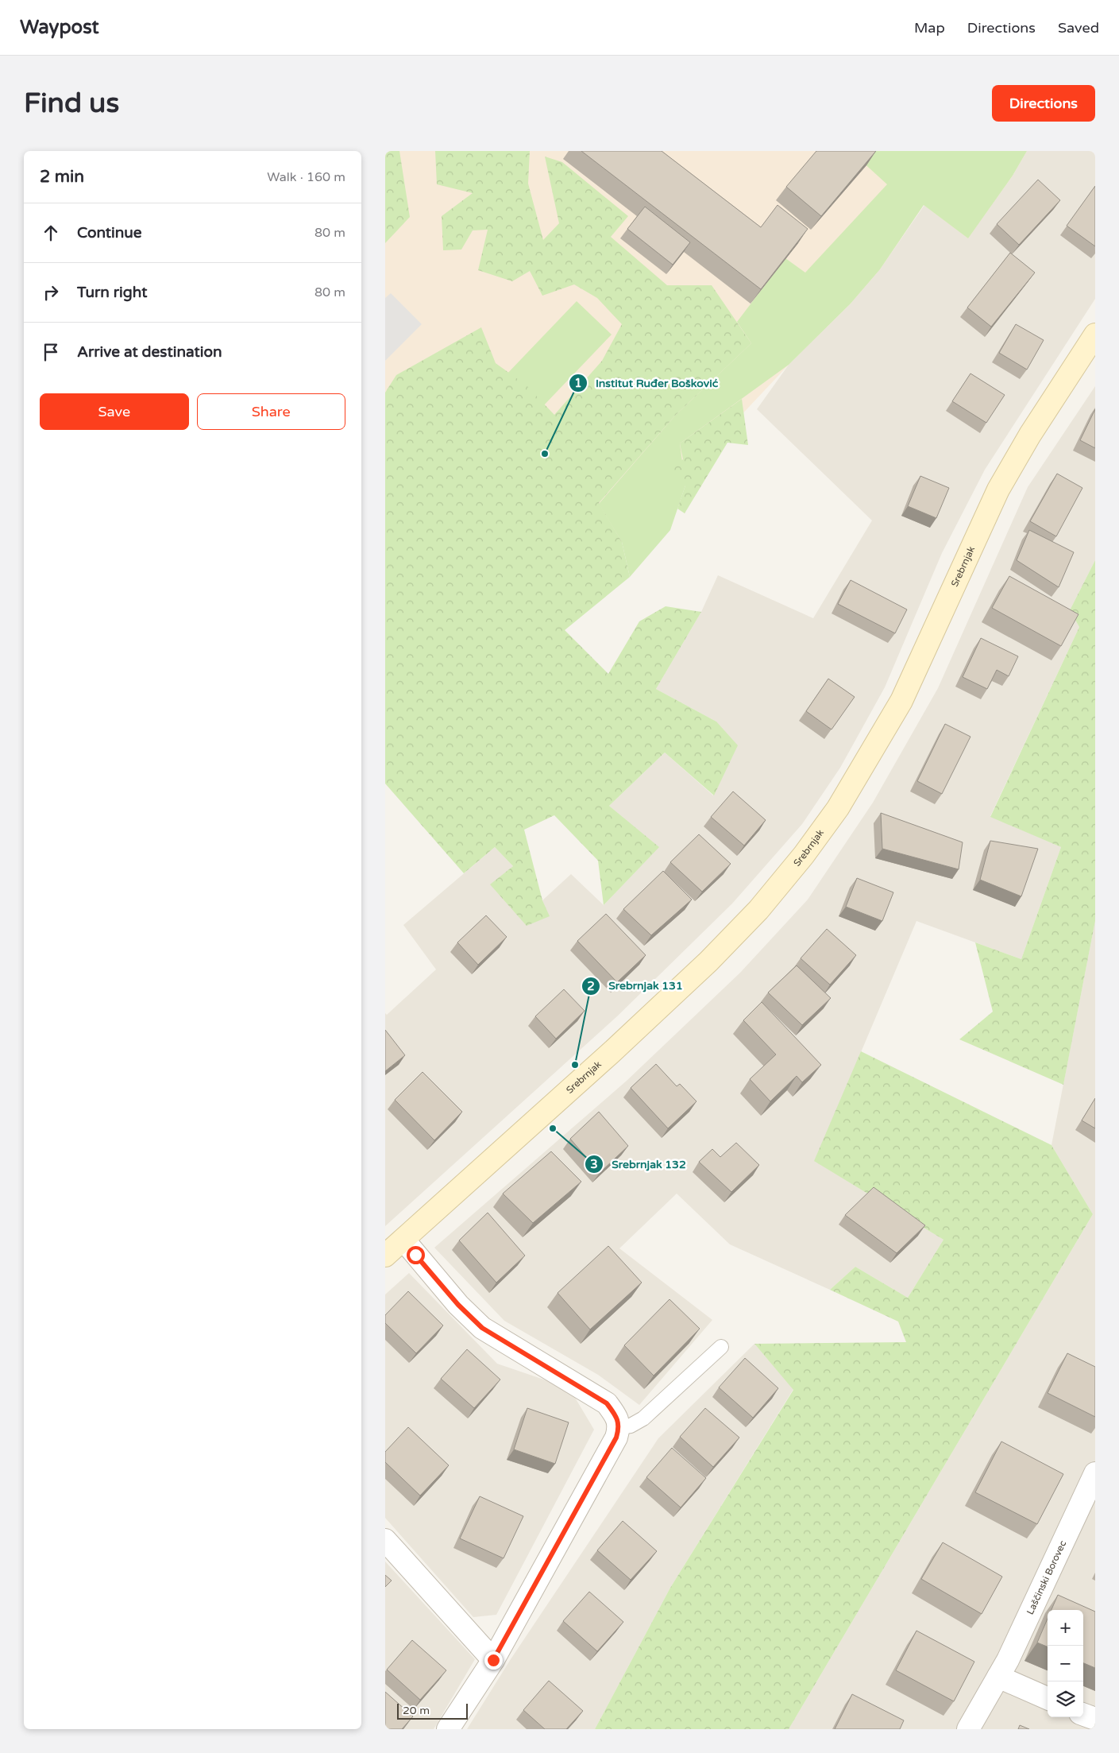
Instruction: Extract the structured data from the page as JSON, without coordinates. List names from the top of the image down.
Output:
{
  "streets": {
    "main road": ["Srebrnjak"],
    "street": ["Laščinski Borovec"]
  },
  "places": ["Institut Ruđer Bošković", "Srebrnjak 131", "Srebrnjak 132"],
  "scale_bar": "20 m",
  "page": {
    "header": "Waypost",
    "nav": ["Map", "Directions", "Saved"],
    "buttons": [
      "Directions",
      ["Save", "Share"]
    ],
    "title": "Find us",
    "heading": ["2 min", "Walk · 160 m"],
    "list": [
      ["Continue", "80 m"],
      ["Turn right", "80 m"],
      "Arrive at destination"
    ],
    "map_buttons": ["+", "−"],
    "scale": "20 m"
  }
}
